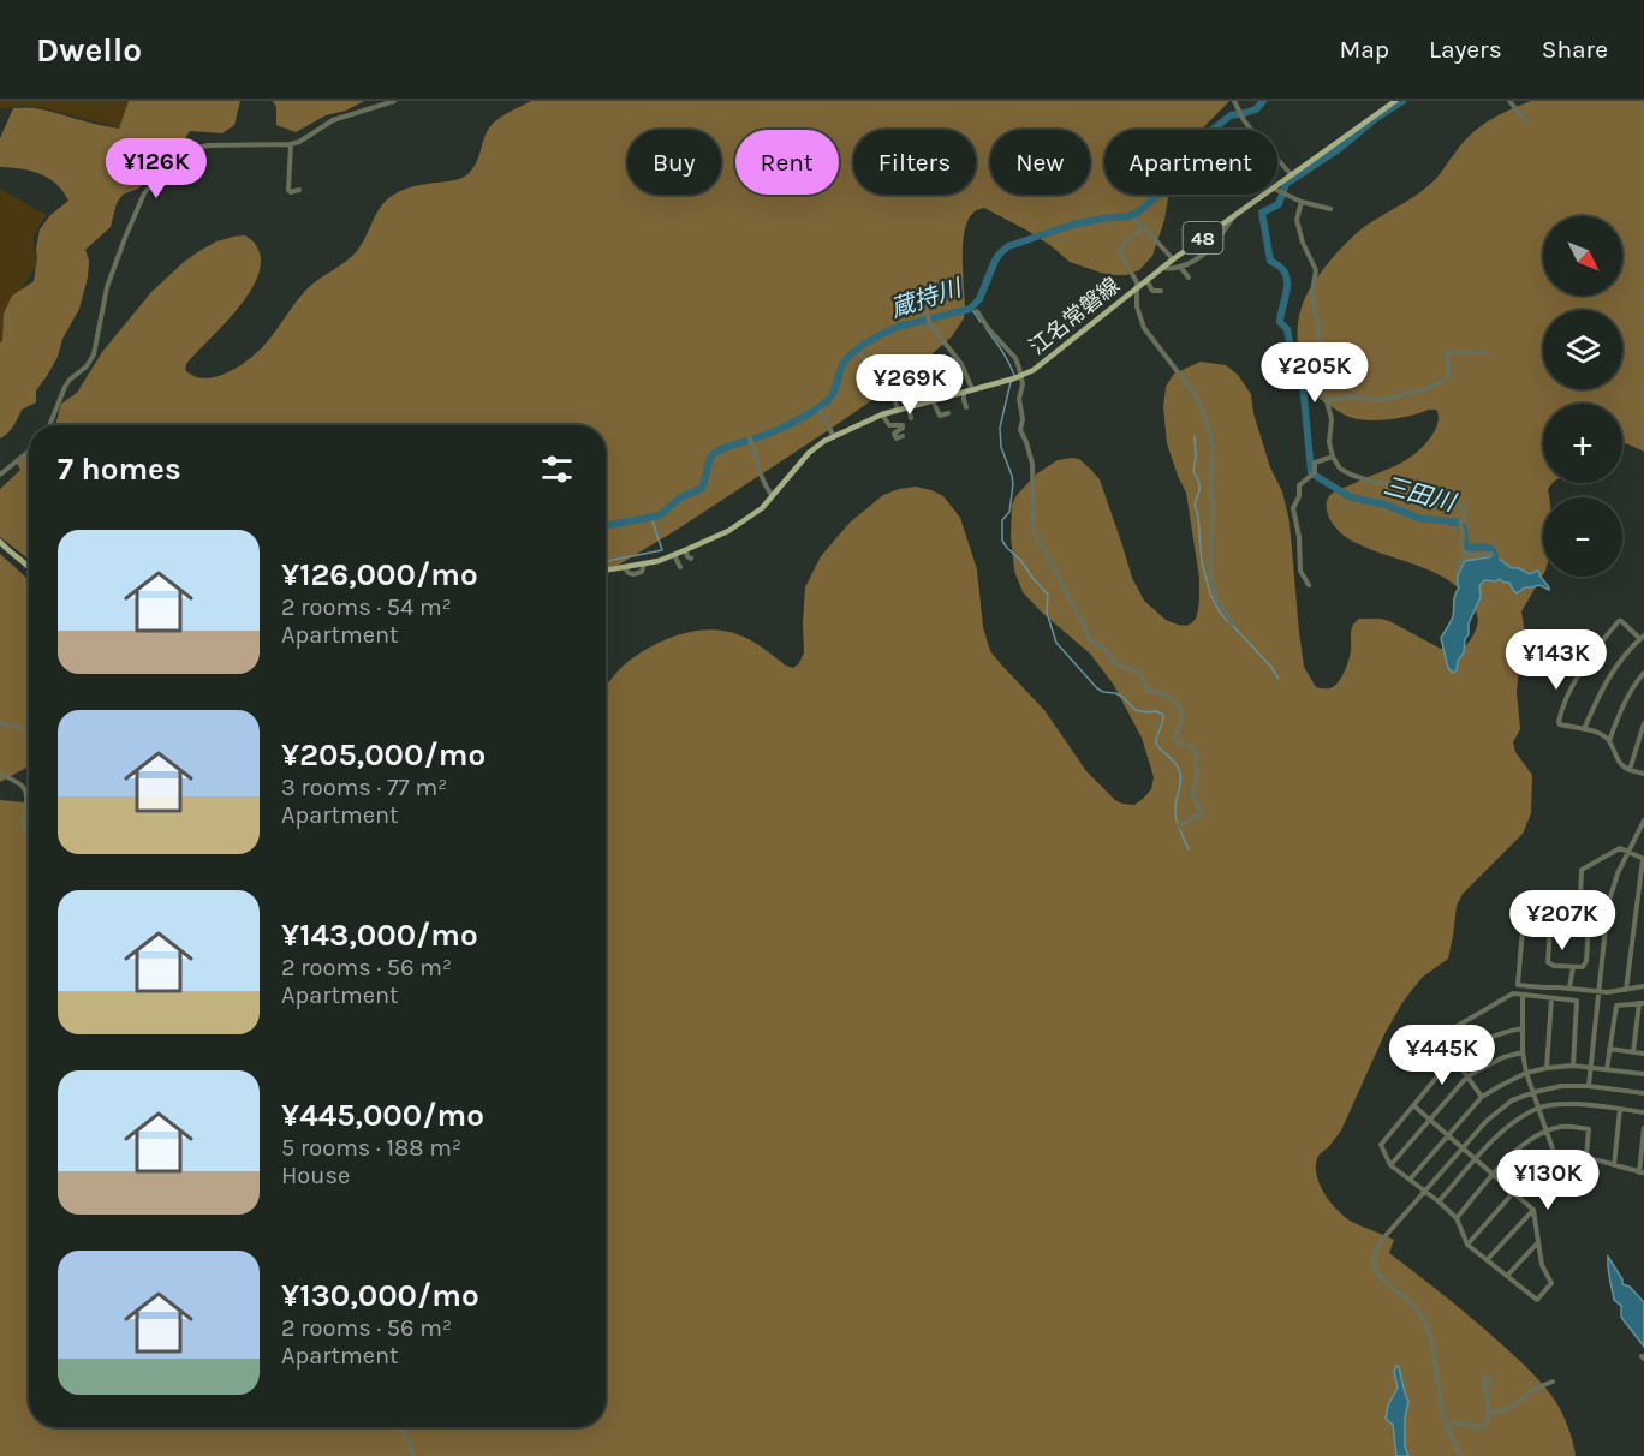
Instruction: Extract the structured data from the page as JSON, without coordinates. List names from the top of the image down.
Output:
{
  "streets": {
    "main road": ["48", "江名常磐線"]
  },
  "water": ["蔵持川", "三田川"],
  "north": "bottom right",
  "page": {
    "header": "Dwello",
    "nav": ["Map", "Layers", "Share"],
    "chip": [
      "Buy",
      "Rent",
      "Filters",
      "New",
      "Apartment"
    ],
    "price": [
      "¥126K",
      "¥205K",
      "¥269K",
      "¥143K",
      "¥207K",
      "¥445K",
      "¥130K"
    ],
    "map_buttons": ["+", "−"],
    "heading": "7 homes",
    "list": [
      {
        "name": "¥126,000/mo",
        "note": "2 rooms · 54 m² · Apartment"
      },
      {
        "name": "¥205,000/mo",
        "note": "3 rooms · 77 m² · Apartment"
      },
      {
        "name": "¥143,000/mo",
        "note": "2 rooms · 56 m² · Apartment"
      },
      {
        "name": "¥445,000/mo",
        "note": "5 rooms · 188 m² · House"
      },
      {
        "name": "¥130,000/mo",
        "note": "2 rooms · 56 m² · Apartment"
      }
    ]
  }
}
